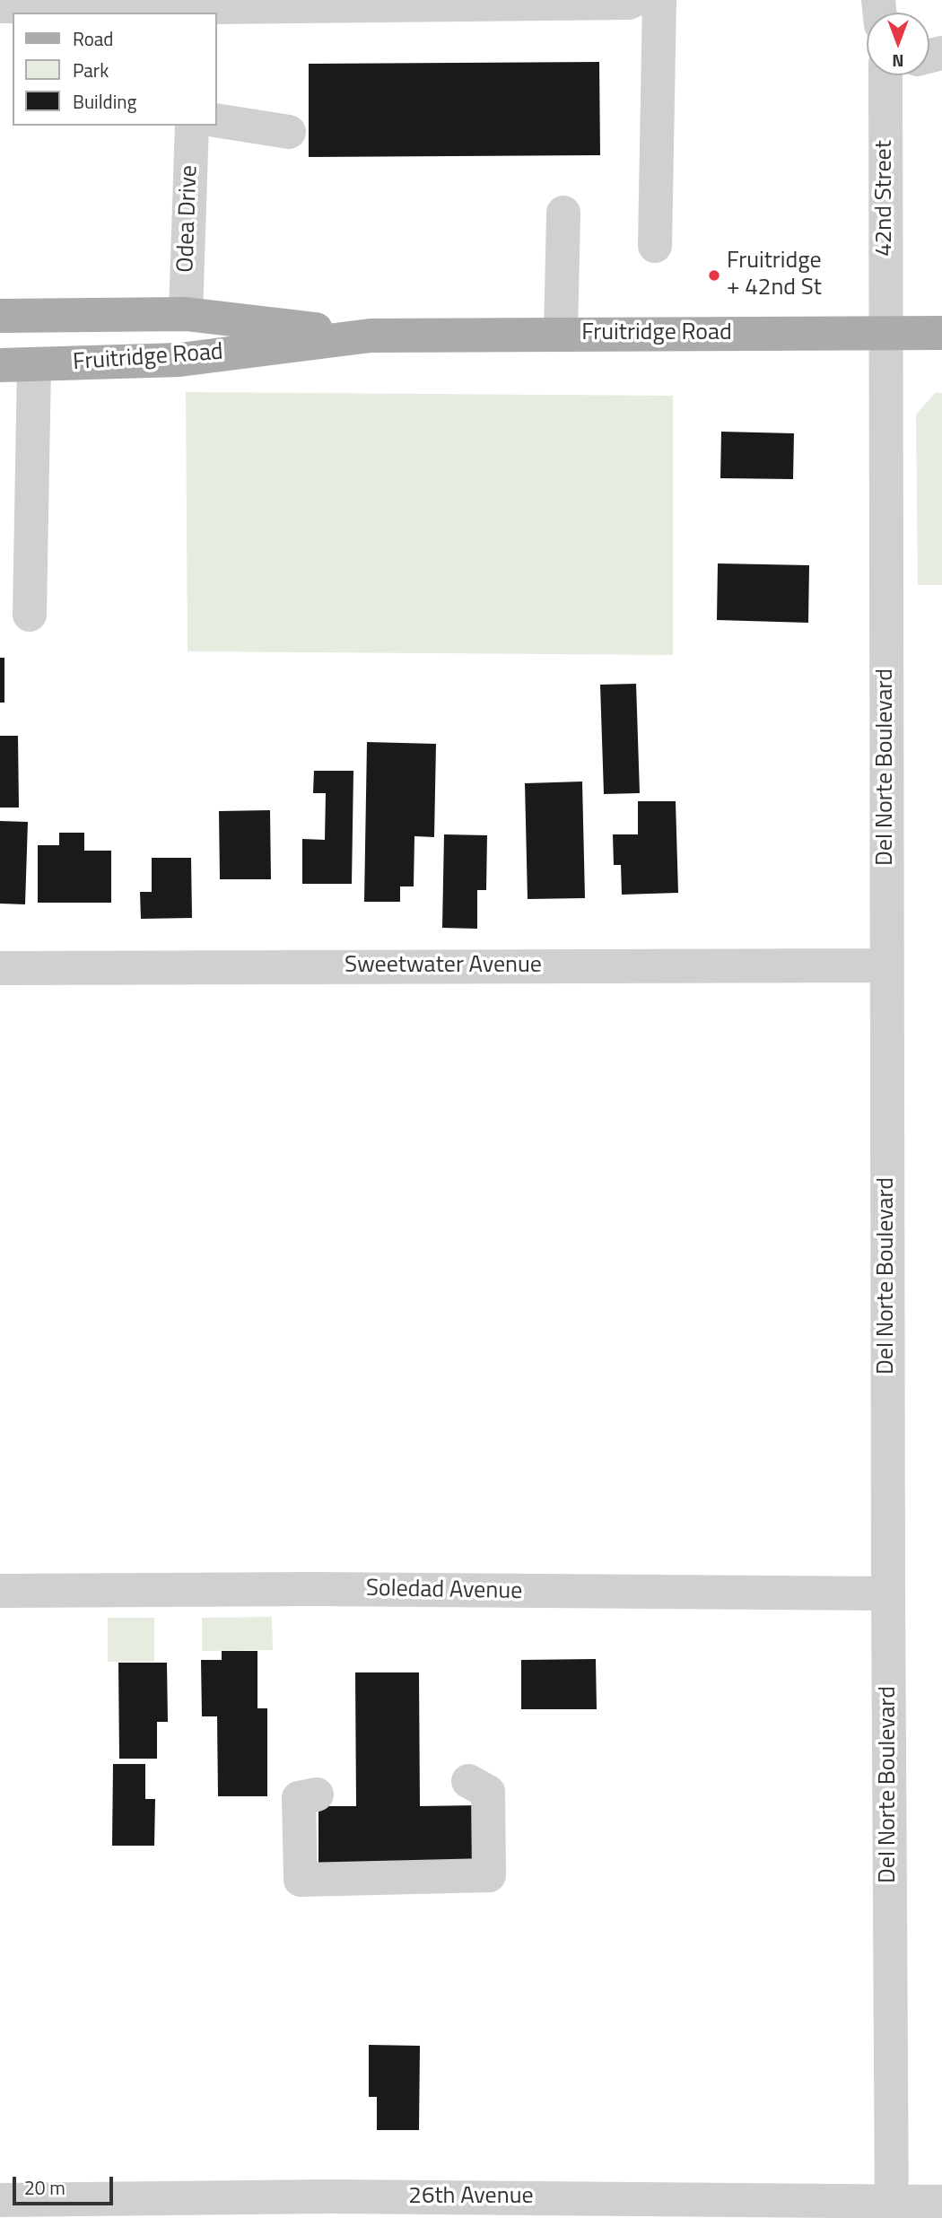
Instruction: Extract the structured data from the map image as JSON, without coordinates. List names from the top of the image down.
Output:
{
  "streets": {
    "main road": ["Fruitridge Road"],
    "street": [
      "42nd Street",
      "Odea Drive",
      "Del Norte Boulevard",
      "Sweetwater Avenue",
      "Soledad Avenue",
      "26th Avenue"
    ]
  },
  "crossings": [
    ["42nd Street", "Fruitridge Road"],
    ["42nd Street", "Del Norte Boulevard"],
    ["Odea Drive", "Fruitridge Road"],
    ["Fruitridge Road", "Del Norte Boulevard"],
    ["Del Norte Boulevard", "Sweetwater Avenue"],
    ["Del Norte Boulevard", "Soledad Avenue"],
    ["Del Norte Boulevard", "26th Avenue"]
  ],
  "places": ["Fruitridge + 42nd St"],
  "legend": ["Road", "Park", "Building"],
  "scale_bar": "20 m",
  "north": "bottom"
}
